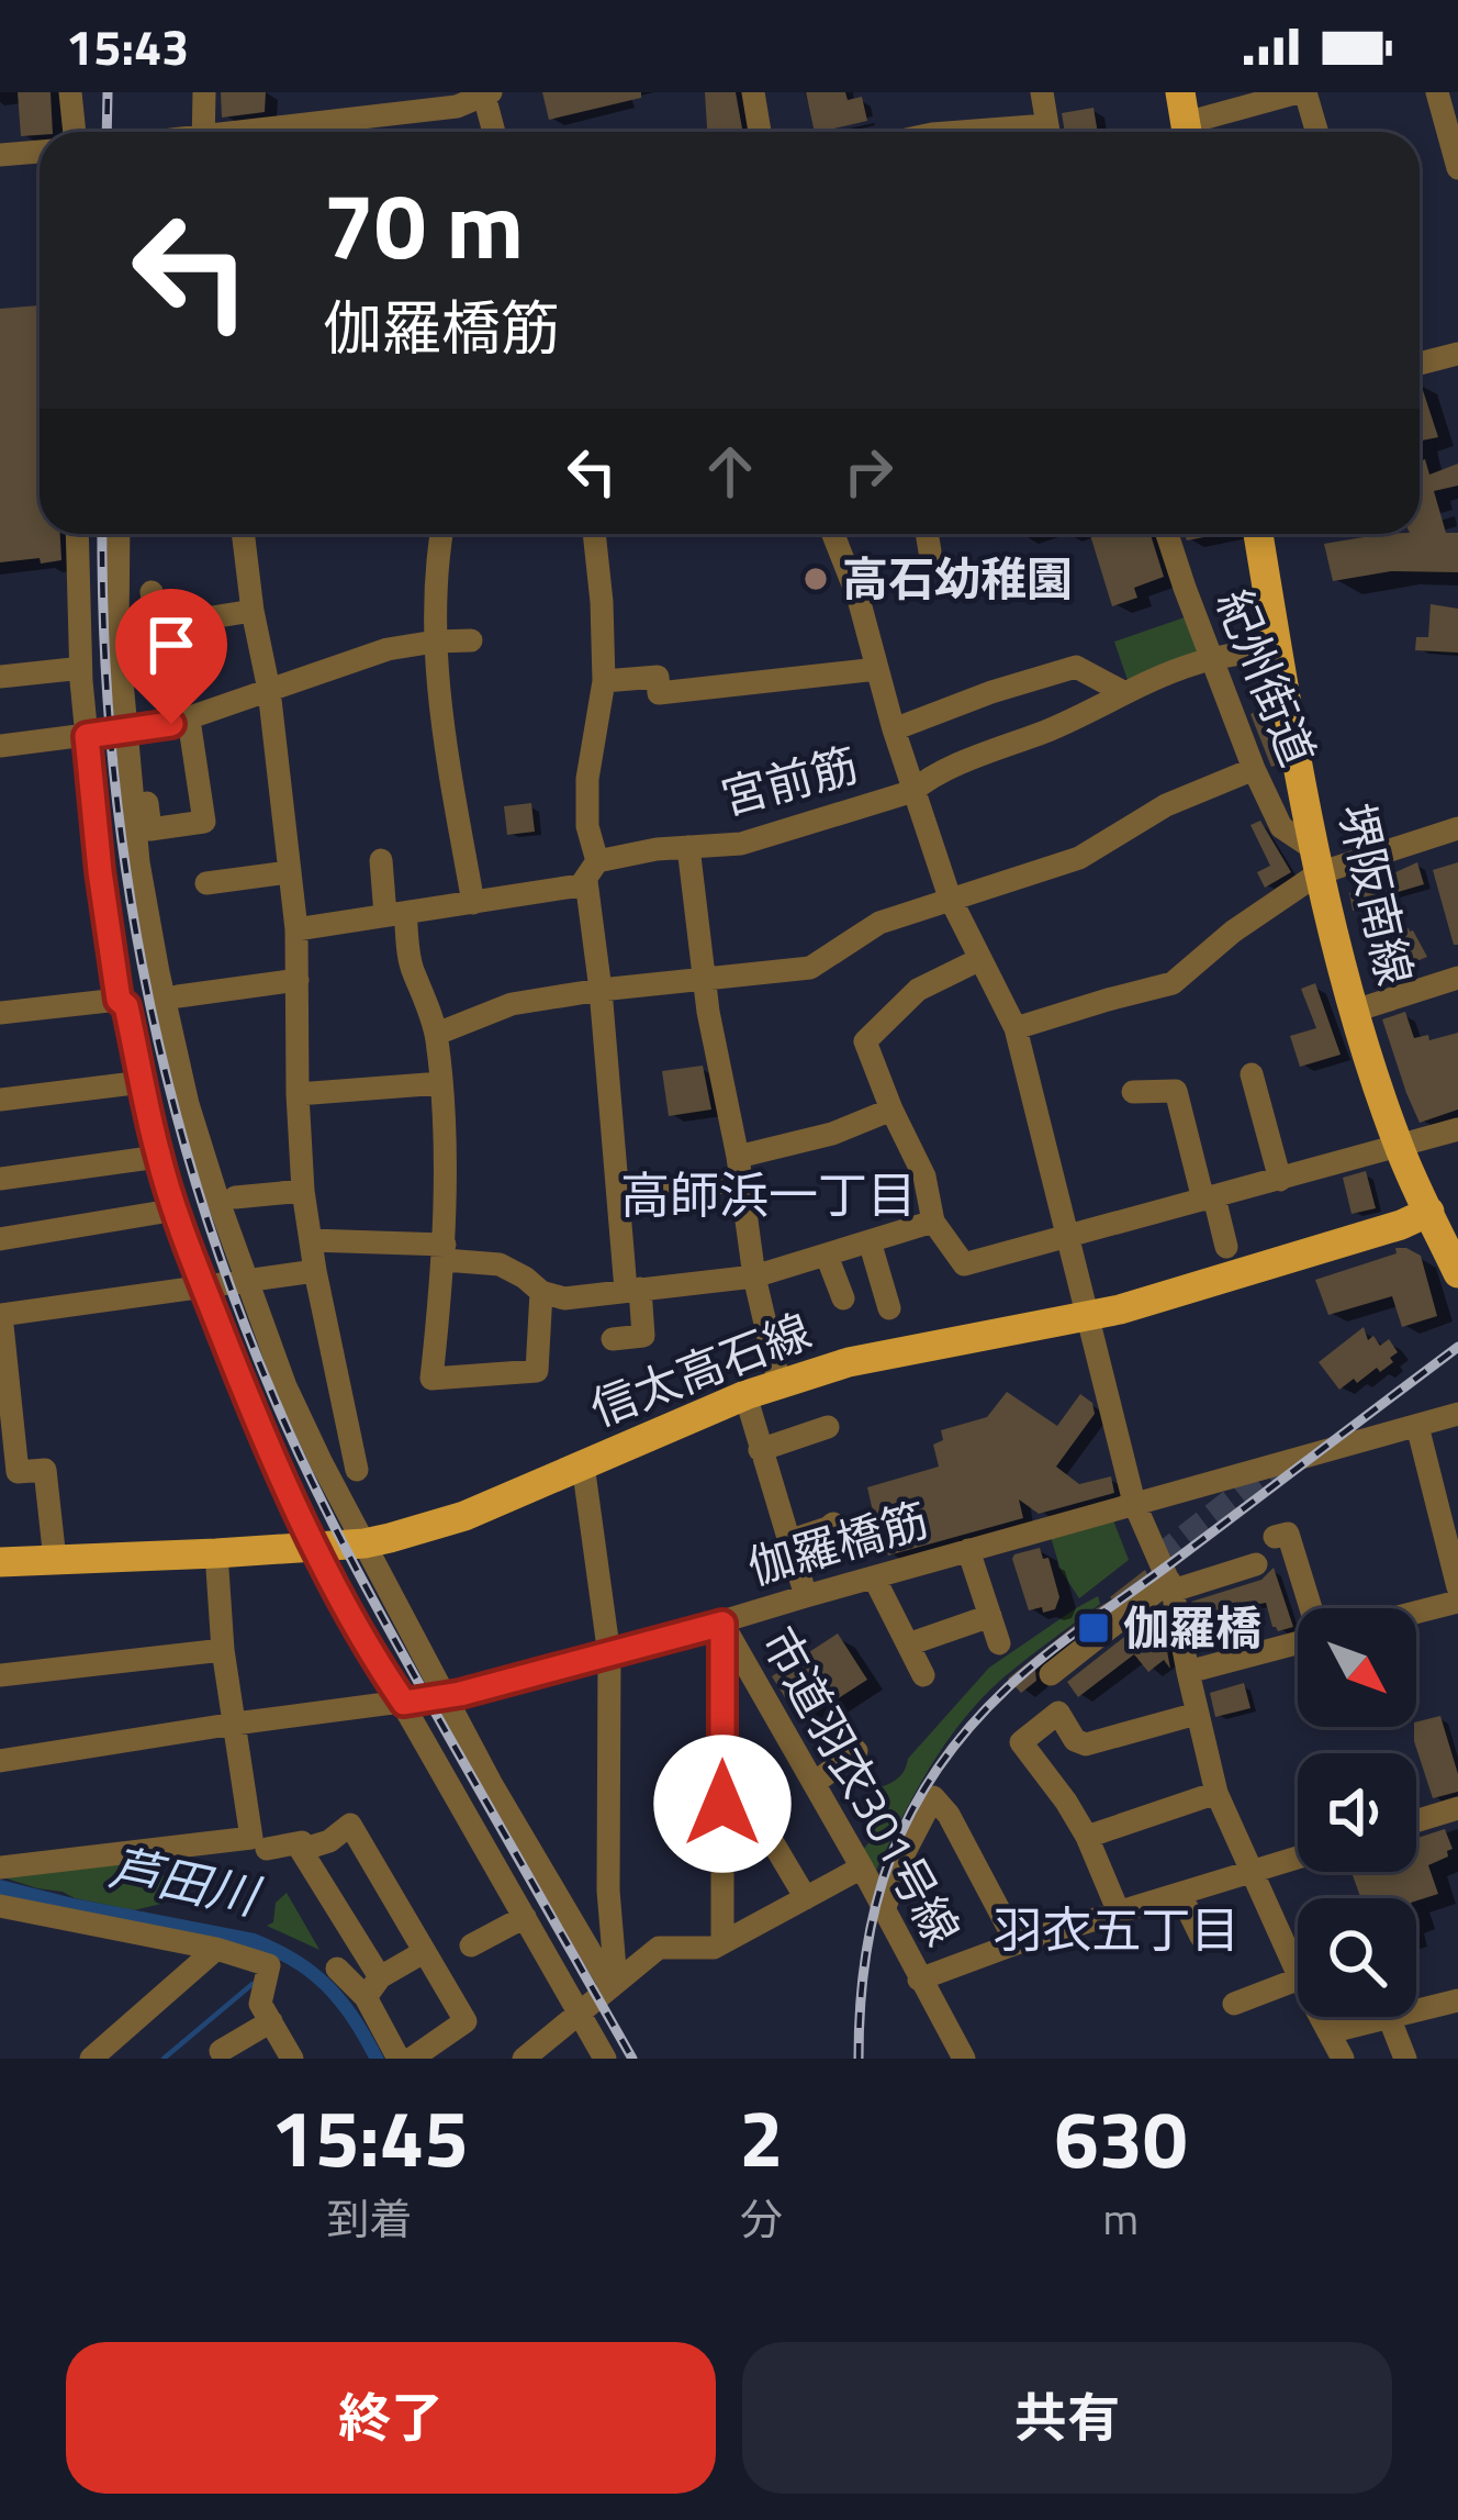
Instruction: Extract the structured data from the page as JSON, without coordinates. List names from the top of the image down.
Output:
{
  "streets": {
    "main road": ["堺阪南線", "信太高石線"],
    "street": [
      "紀州街道",
      "宮前筋",
      "伽羅橋筋",
      "市道羽衣301号線"
    ]
  },
  "crossings": [
    ["紀州街道", "宮前筋"],
    ["紀州街道", "堺阪南線"],
    ["宮前筋", "堺阪南線"],
    ["堺阪南線", "信太高石線"],
    ["伽羅橋筋", "市道羽衣301号線"]
  ],
  "districts": ["高師浜一丁目", "羽衣五丁目"],
  "water": ["芦田川"],
  "places": {
    "other": ["高石幼稚園"],
    "transit": ["伽羅橋"]
  },
  "north": "bottom right",
  "page": {
    "status": "15:43",
    "turn": ["70 m", "伽羅橋筋"],
    "eta": [
      "15:45",
      "到着",
      "2",
      "分",
      "630",
      "m"
    ],
    "buttons": ["終了", "共有"]
  }
}
